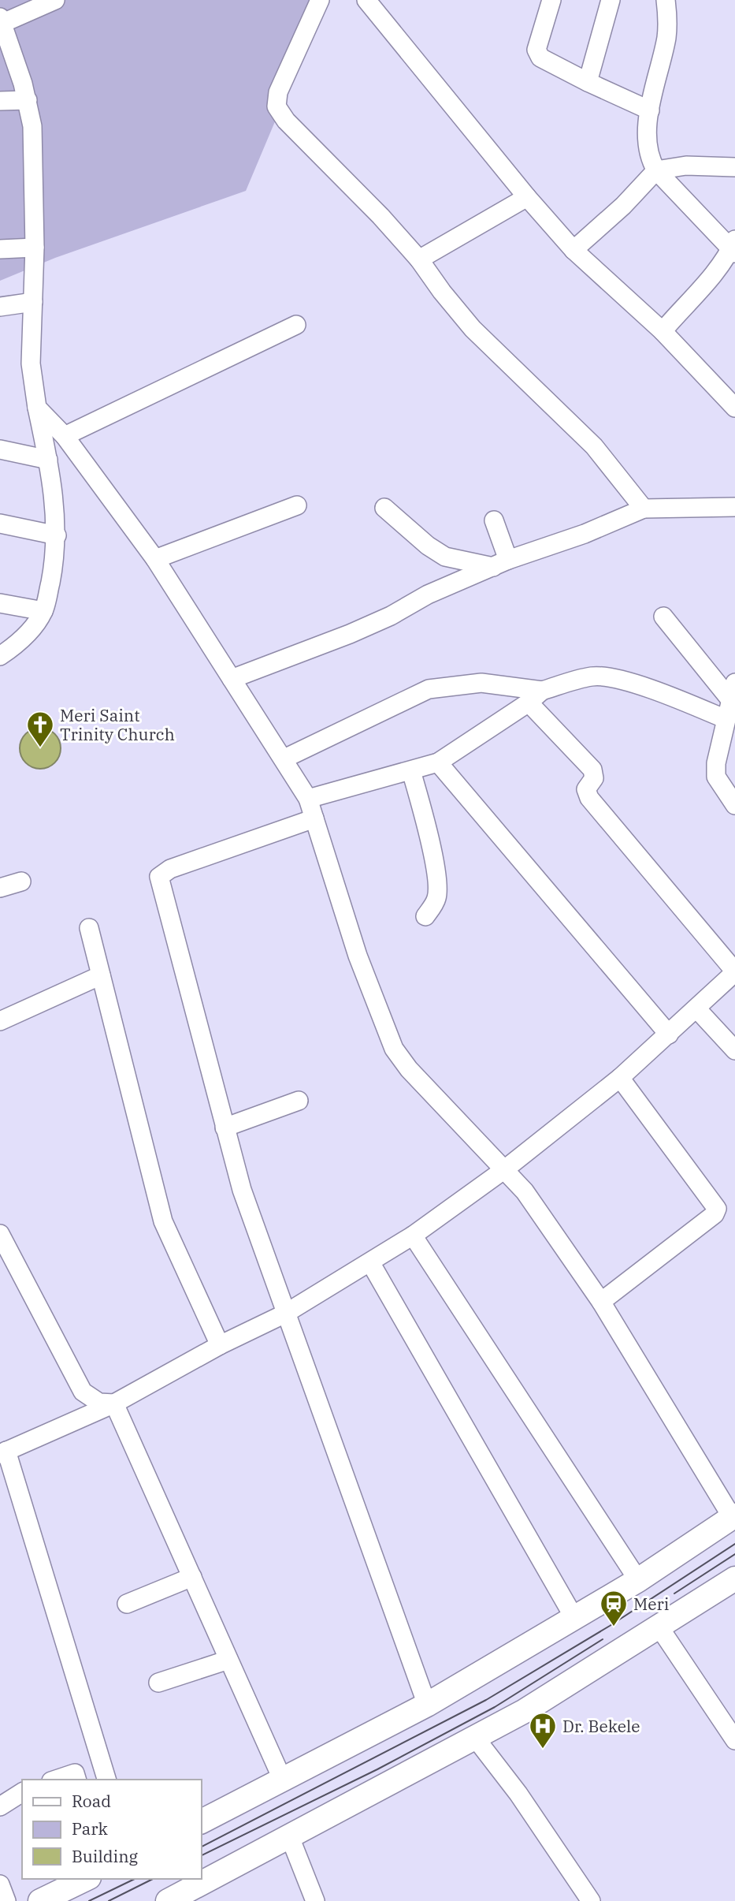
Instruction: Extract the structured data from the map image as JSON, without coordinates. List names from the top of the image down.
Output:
{
  "places": {
    "church": ["Meri Saint Trinity Church"],
    "station": ["Meri"],
    "hospital": ["Dr. Bekele"]
  },
  "legend": ["Road", "Park", "Building"]
}
